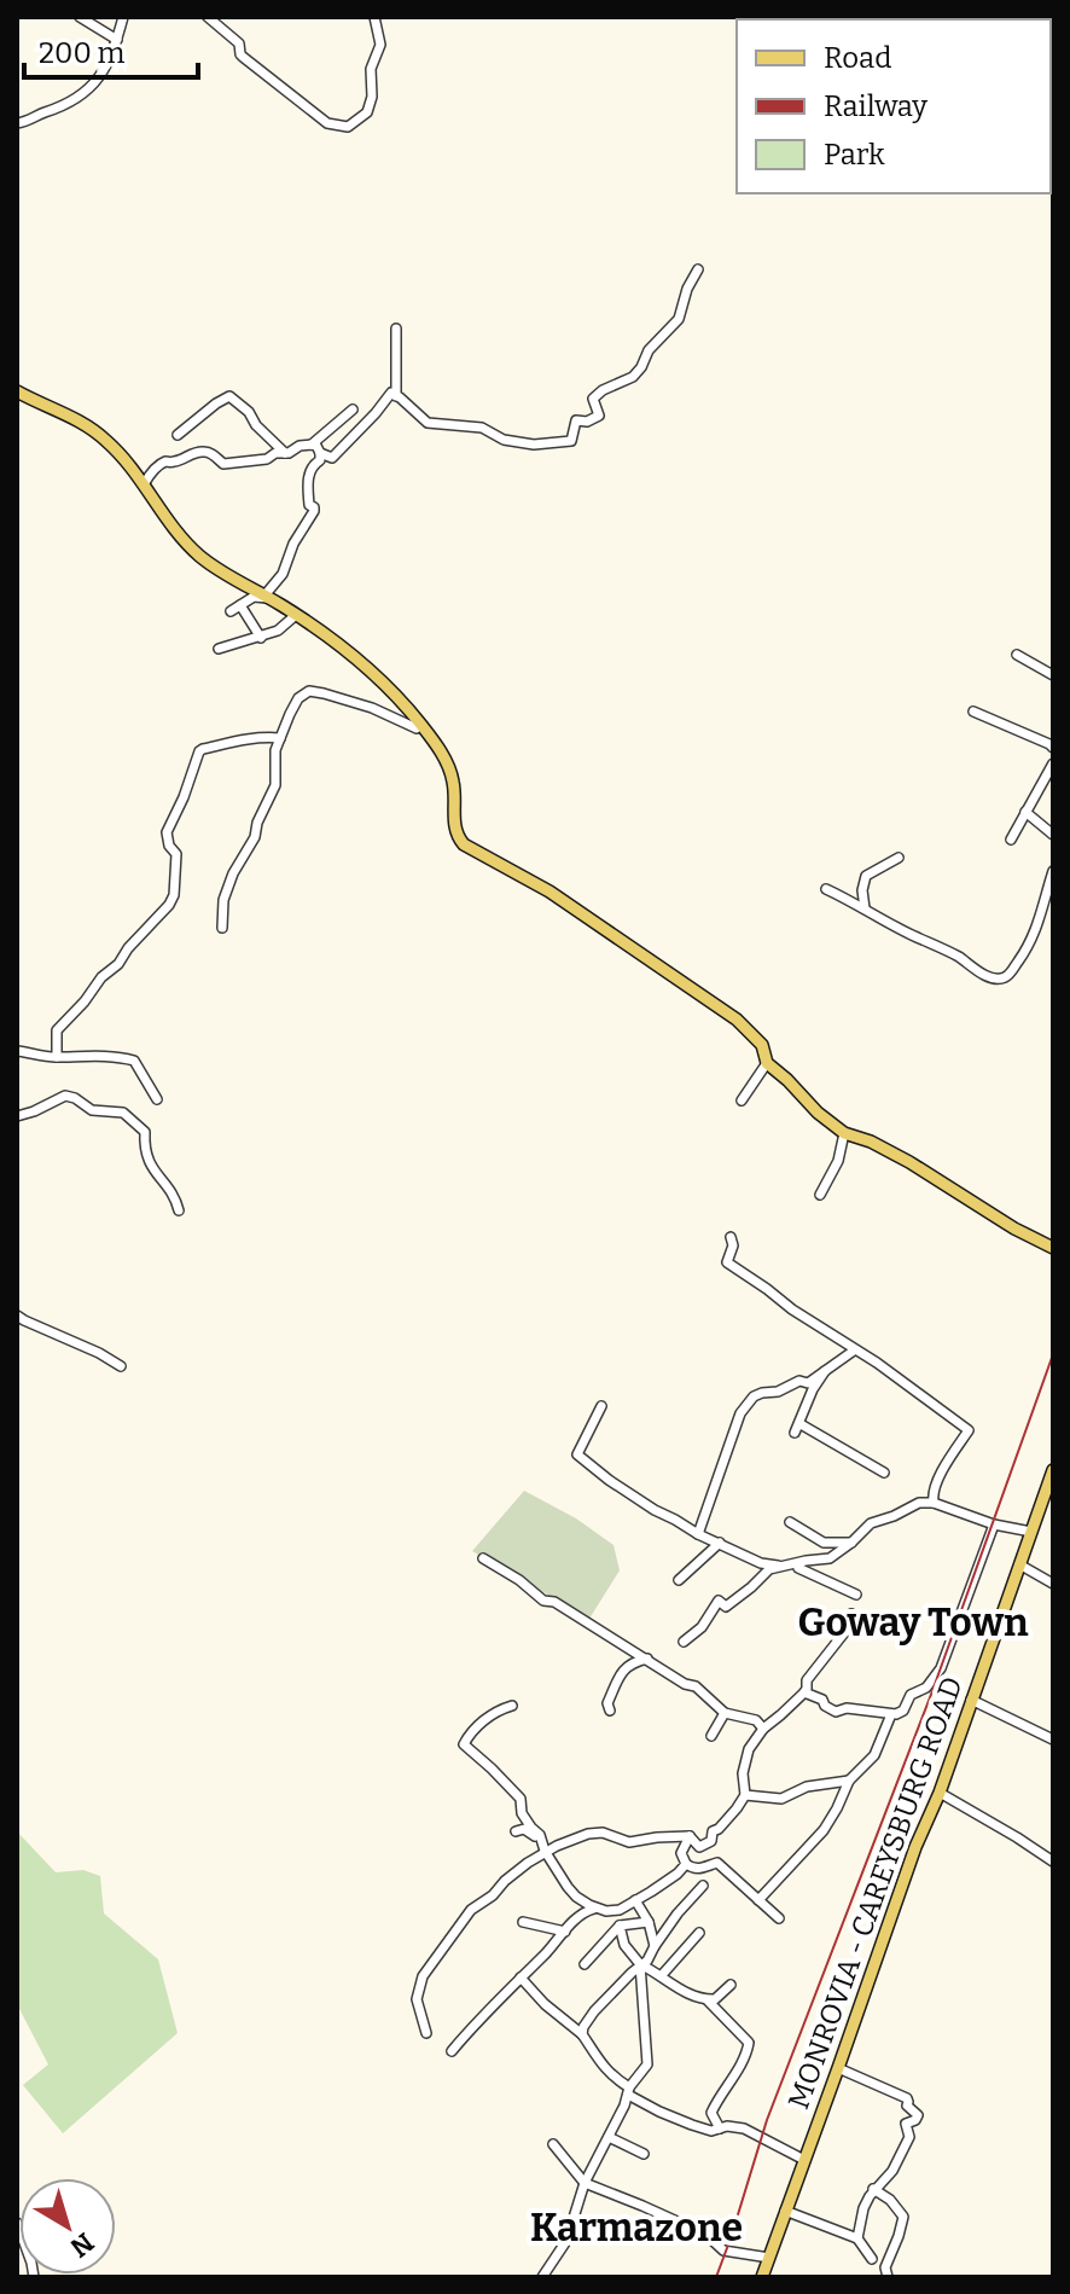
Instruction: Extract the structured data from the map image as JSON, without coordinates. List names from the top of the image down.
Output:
{
  "streets": {
    "main road": ["MONROVIA - CAREYSBURG ROAD"]
  },
  "districts": ["Goway Town", "Karmazone"],
  "legend": ["Road", "Railway", "Park"],
  "scale_bar": "200 m",
  "north": "bottom right"
}
